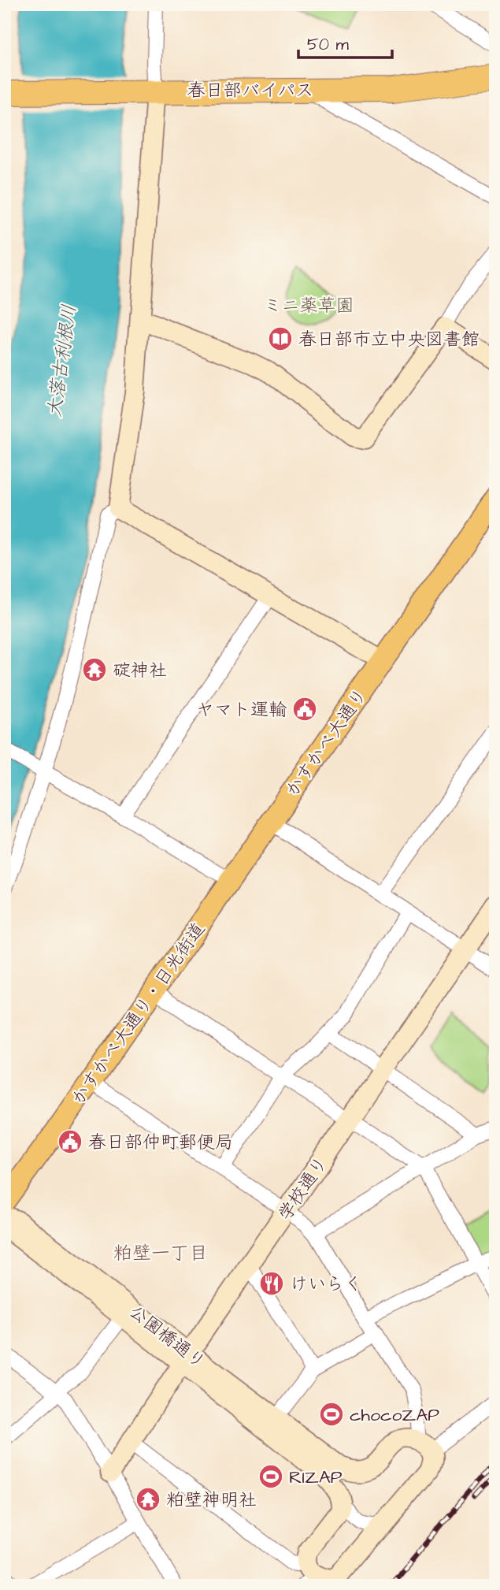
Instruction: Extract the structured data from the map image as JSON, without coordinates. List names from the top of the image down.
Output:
{
  "streets": {
    "highway": ["春日部バイパス"],
    "main road": ["かすかべ大通り", "かすかべ大通り・日光街道"],
    "street": ["学校通り", "公園橋通り"]
  },
  "crossings": [
    ["かすかべ大通り", "かすかべ大通り・日光街道"],
    ["学校通り", "公園橋通り"]
  ],
  "districts": ["粕壁一丁目"],
  "water": ["大落古利根川"],
  "parks": ["ミニ薬草園"],
  "places": {
    "library": ["春日部市立中央図書館"],
    "temple": ["碇神社", "粕壁神明社"],
    "public building": ["ヤマト運輸", "春日部仲町郵便局"],
    "restaurant": ["けいらく"],
    "sports": ["chocoZAP", "RIZAP"]
  },
  "scale_bar": "50 m"
}
